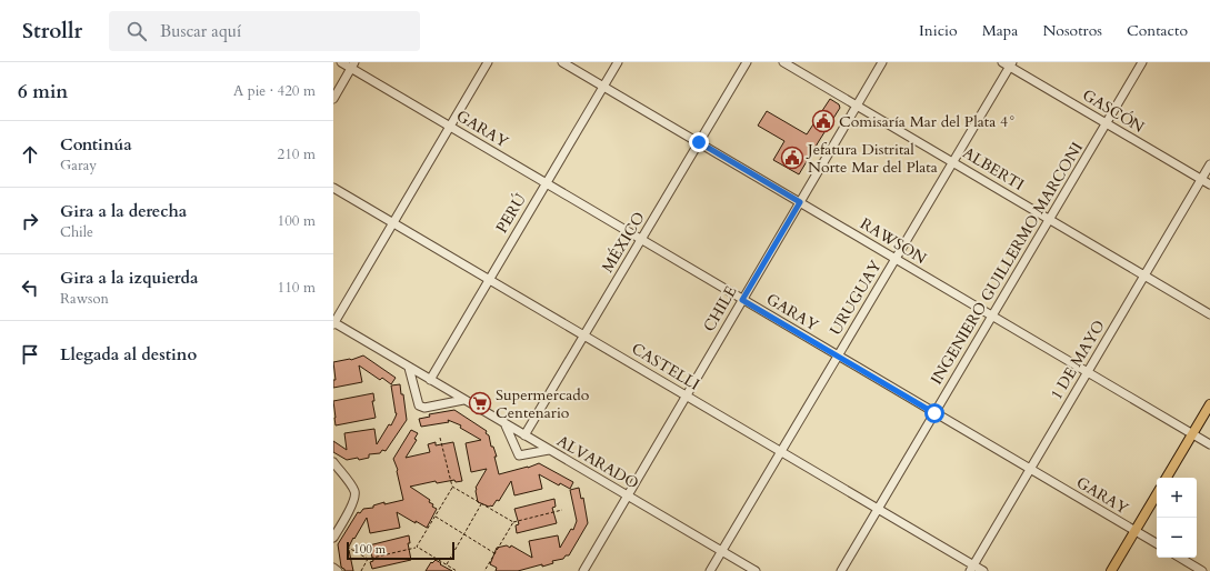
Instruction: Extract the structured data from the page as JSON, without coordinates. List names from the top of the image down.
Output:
{
  "streets": {
    "street": [
      "GASCÓN",
      "GARAY",
      "ALBERTI",
      "PERÚ",
      "RAWSON",
      "MÉXICO",
      "INGENIERO GUILLERMO MARCONI",
      "URUGUAY",
      "CHILE",
      "1 DE MAYO",
      "CASTELLI",
      "ALVARADO"
    ]
  },
  "crossings": [
    ["GASCÓN", "INGENIERO GUILLERMO MARCONI"],
    ["GASCÓN", "URUGUAY"],
    ["GASCÓN", "1 DE MAYO"],
    ["GARAY", "PERÚ"],
    ["GARAY", "MÉXICO"],
    ["GARAY", "INGENIERO GUILLERMO MARCONI"],
    ["GARAY", "URUGUAY"],
    ["GARAY", "CHILE"],
    ["GARAY", "1 DE MAYO"],
    ["ALBERTI", "INGENIERO GUILLERMO MARCONI"],
    ["ALBERTI", "URUGUAY"],
    ["ALBERTI", "CHILE"],
    ["ALBERTI", "1 DE MAYO"],
    ["PERÚ", "RAWSON"],
    ["PERÚ", "CASTELLI"],
    ["PERÚ", "ALVARADO"],
    ["RAWSON", "MÉXICO"],
    ["RAWSON", "INGENIERO GUILLERMO MARCONI"],
    ["RAWSON", "URUGUAY"],
    ["RAWSON", "CHILE"],
    ["RAWSON", "1 DE MAYO"],
    ["MÉXICO", "CASTELLI"],
    ["MÉXICO", "ALVARADO"],
    ["INGENIERO GUILLERMO MARCONI", "CASTELLI"],
    ["URUGUAY", "CASTELLI"],
    ["URUGUAY", "ALVARADO"],
    ["CHILE", "CASTELLI"],
    ["CHILE", "ALVARADO"],
    ["1 DE MAYO", "CASTELLI"]
  ],
  "places": {
    "public building": ["Comisaría Mar del Plata 4°", "Jefatura Distrital Norte Mar del Plata"],
    "supermarket": ["Supermercado Centenario"]
  },
  "scale_bar": "100 m",
  "page": {
    "header": "Strollr",
    "search": "Buscar aquí",
    "nav": [
      "Inicio",
      "Mapa",
      "Nosotros",
      "Contacto"
    ],
    "heading": ["6 min", "A pie · 420 m"],
    "list": [
      ["Continúa", "Garay", "210 m"],
      ["Gira a la derecha", "Chile", "100 m"],
      ["Gira a la izquierda", "Rawson", "110 m"],
      "Llegada al destino"
    ],
    "map_buttons": ["+", "−"],
    "scale": "100 m"
  }
}
